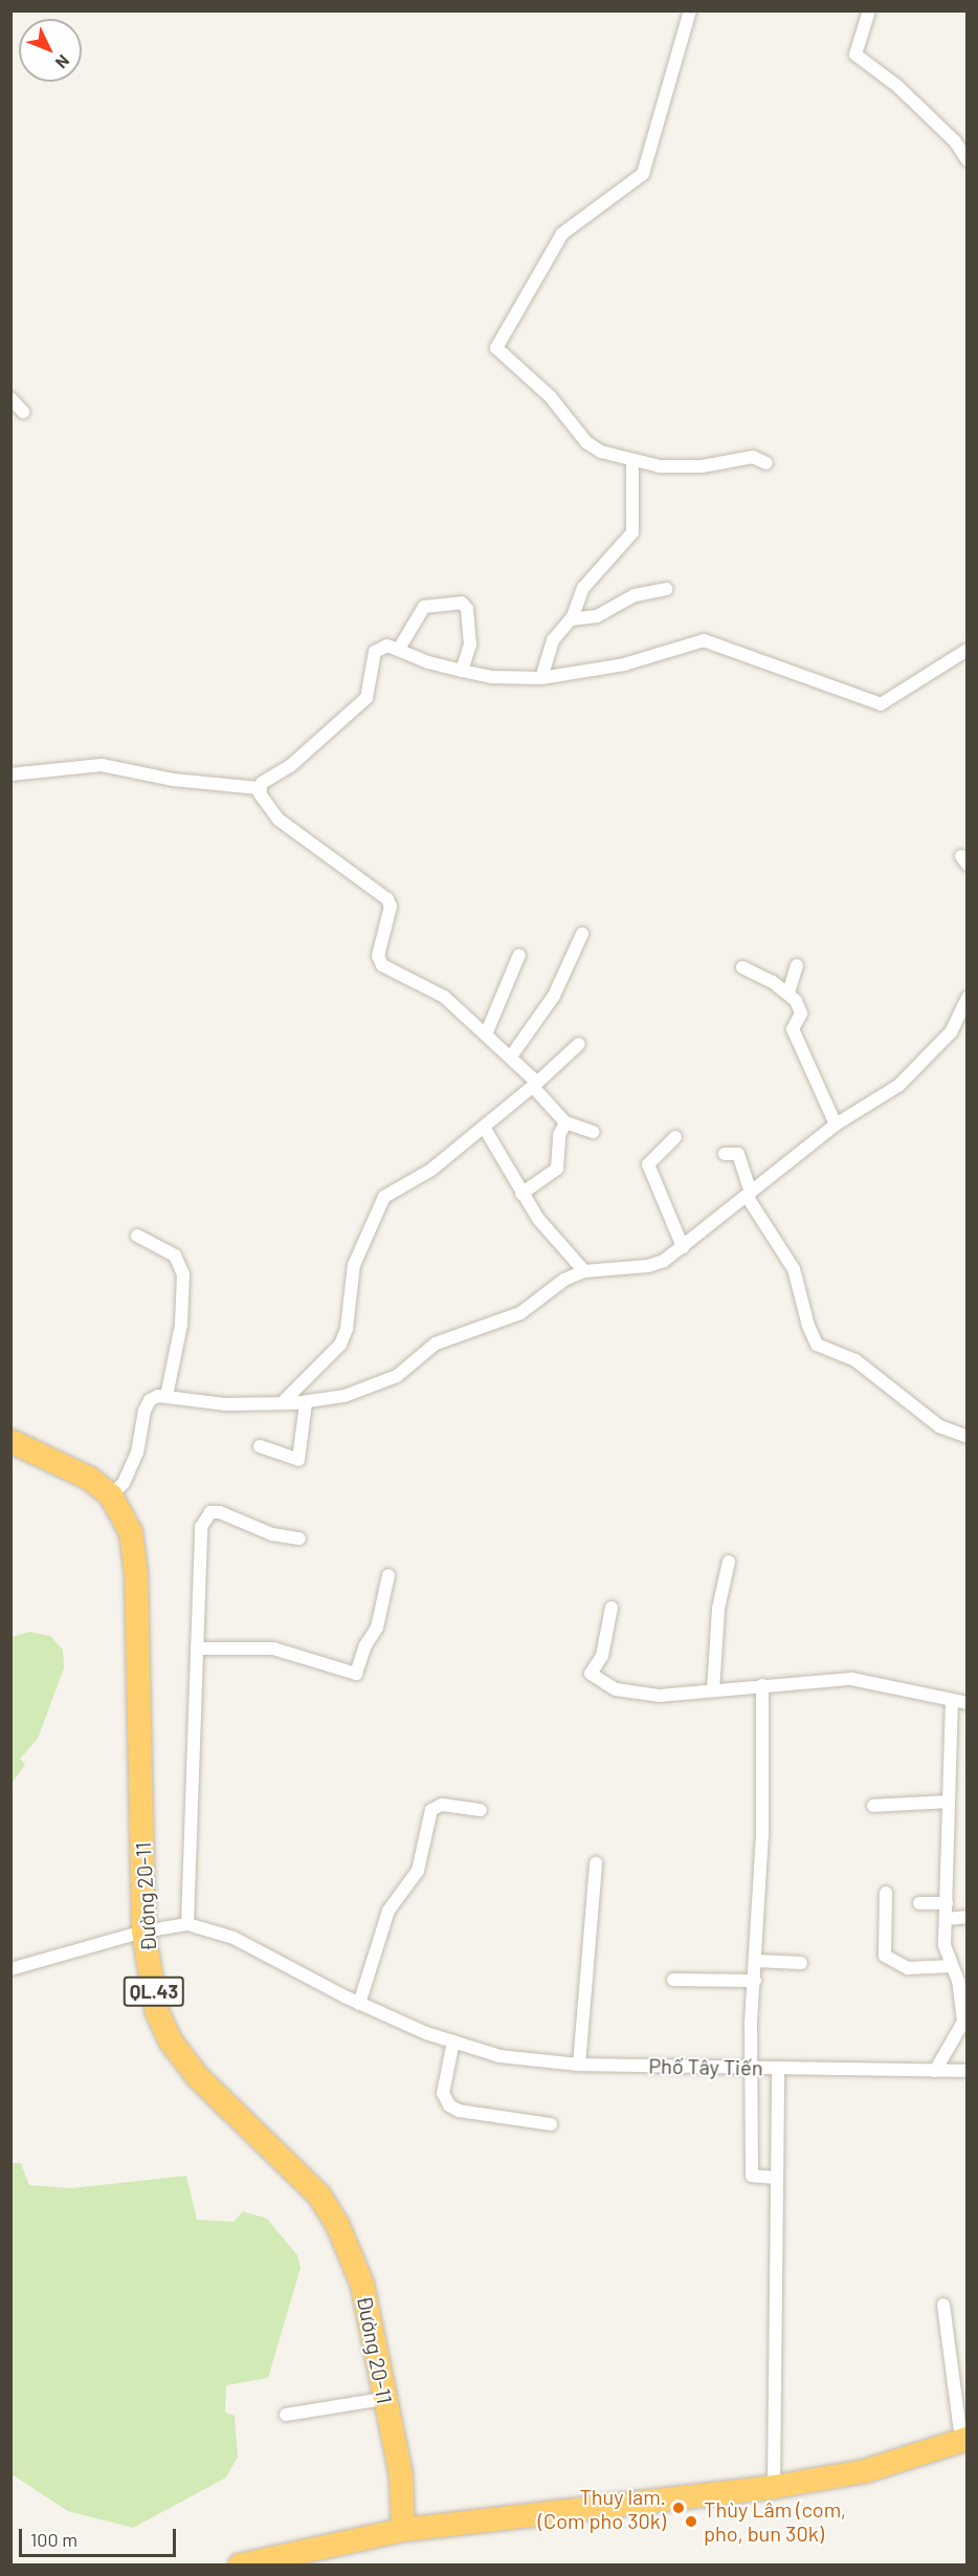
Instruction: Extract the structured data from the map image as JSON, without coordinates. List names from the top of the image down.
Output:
{
  "streets": {
    "highway": ["Đường 20-11", "QL.43"],
    "street": ["Phố Tây Tiến"]
  },
  "crossings": [
    ["Đường 20-11", "Phố Tây Tiến"]
  ],
  "places": ["Thuy lam. (Com pho 30k)", "Thùy Lâm (com, pho, bun 30k)"],
  "scale_bar": "100 m",
  "north": "bottom right"
}
